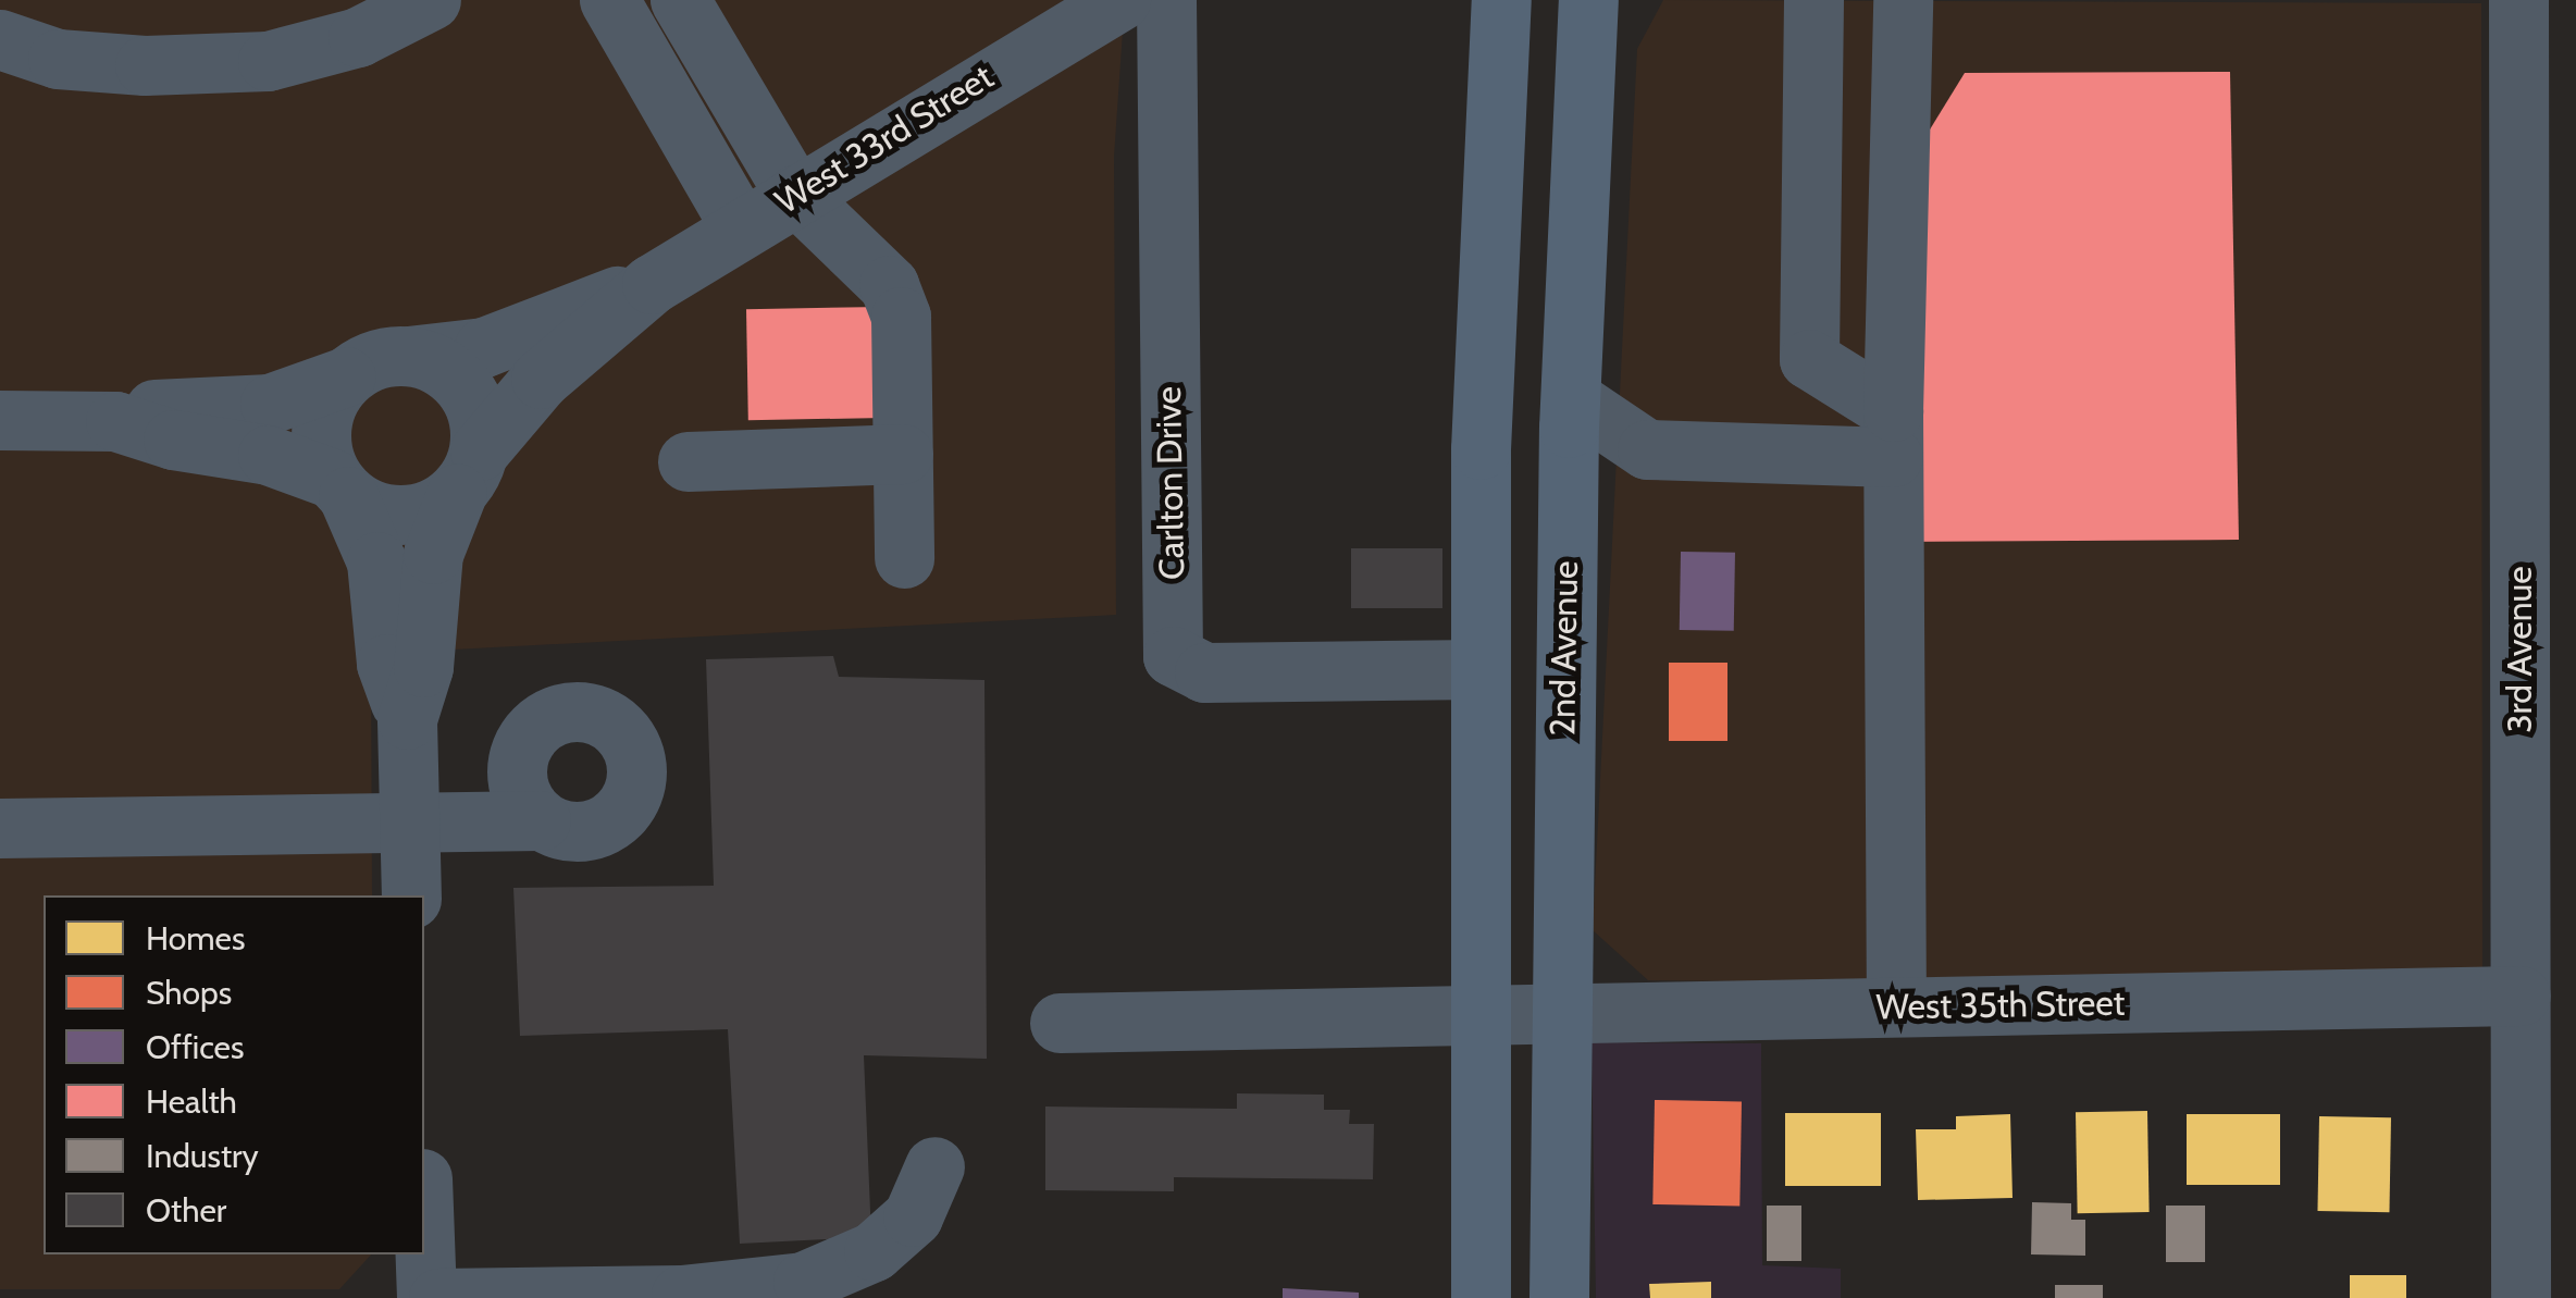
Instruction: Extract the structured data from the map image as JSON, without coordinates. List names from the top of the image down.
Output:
{
  "streets": {
    "main road": ["2nd Avenue"],
    "street": [
      "West 33rd Street",
      "Carlton Drive",
      "3rd Avenue",
      "West 35th Street"
    ]
  },
  "crossings": [
    ["2nd Avenue", "West 35th Street"],
    ["3rd Avenue", "West 35th Street"]
  ],
  "legend": [
    "Homes",
    "Shops",
    "Offices",
    "Health",
    "Industry",
    "Other"
  ]
}
